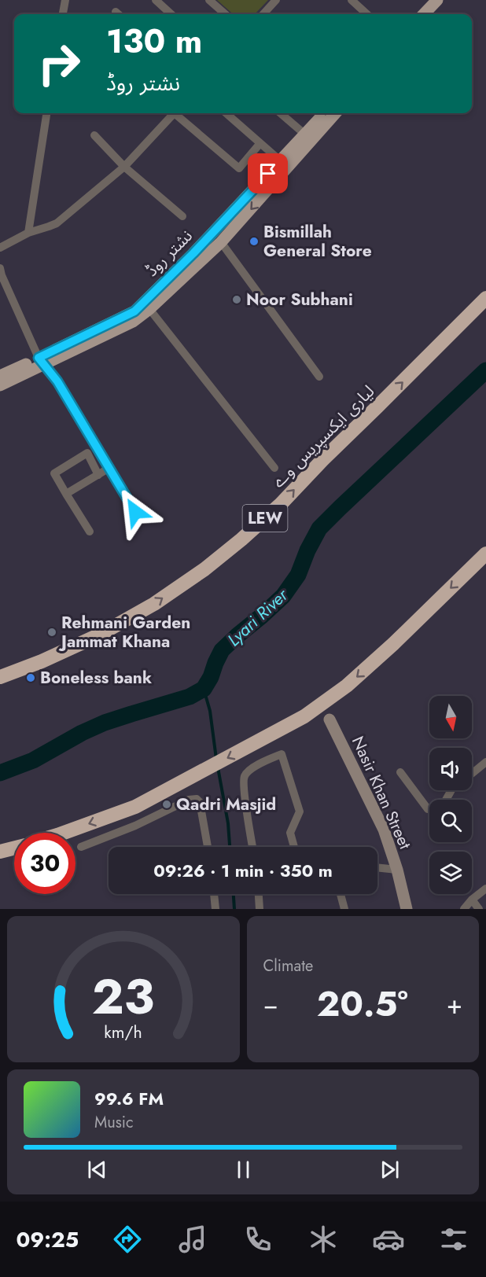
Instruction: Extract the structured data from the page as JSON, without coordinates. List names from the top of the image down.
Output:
{
  "streets": {
    "highway": ["لیاری ایکسپریس وے", "LEW"],
    "main road": ["نشتر روڈ"],
    "street": ["Nasir Khan Street"]
  },
  "one_way": ["لیاری ایکسپریس وے"],
  "water": ["Lyari River"],
  "places": [
    "Bismillah General Store",
    "Noor Subhani",
    "Rehmani Garden Jammat Khana",
    "Boneless bank",
    "Qadri Masjid"
  ],
  "north": "bottom",
  "page": {
    "turn": ["130 m", "نشتر روڈ"],
    "limit": "30",
    "trip": "09:26 · 1 min · 350 m",
    "tile": "Climate",
    "heat": ["−", "20.5°", "+"],
    "song": ["99.6 FM", "Music"],
    "tabs": "09:25",
    "gauge": ["23", "km/h"]
  }
}
